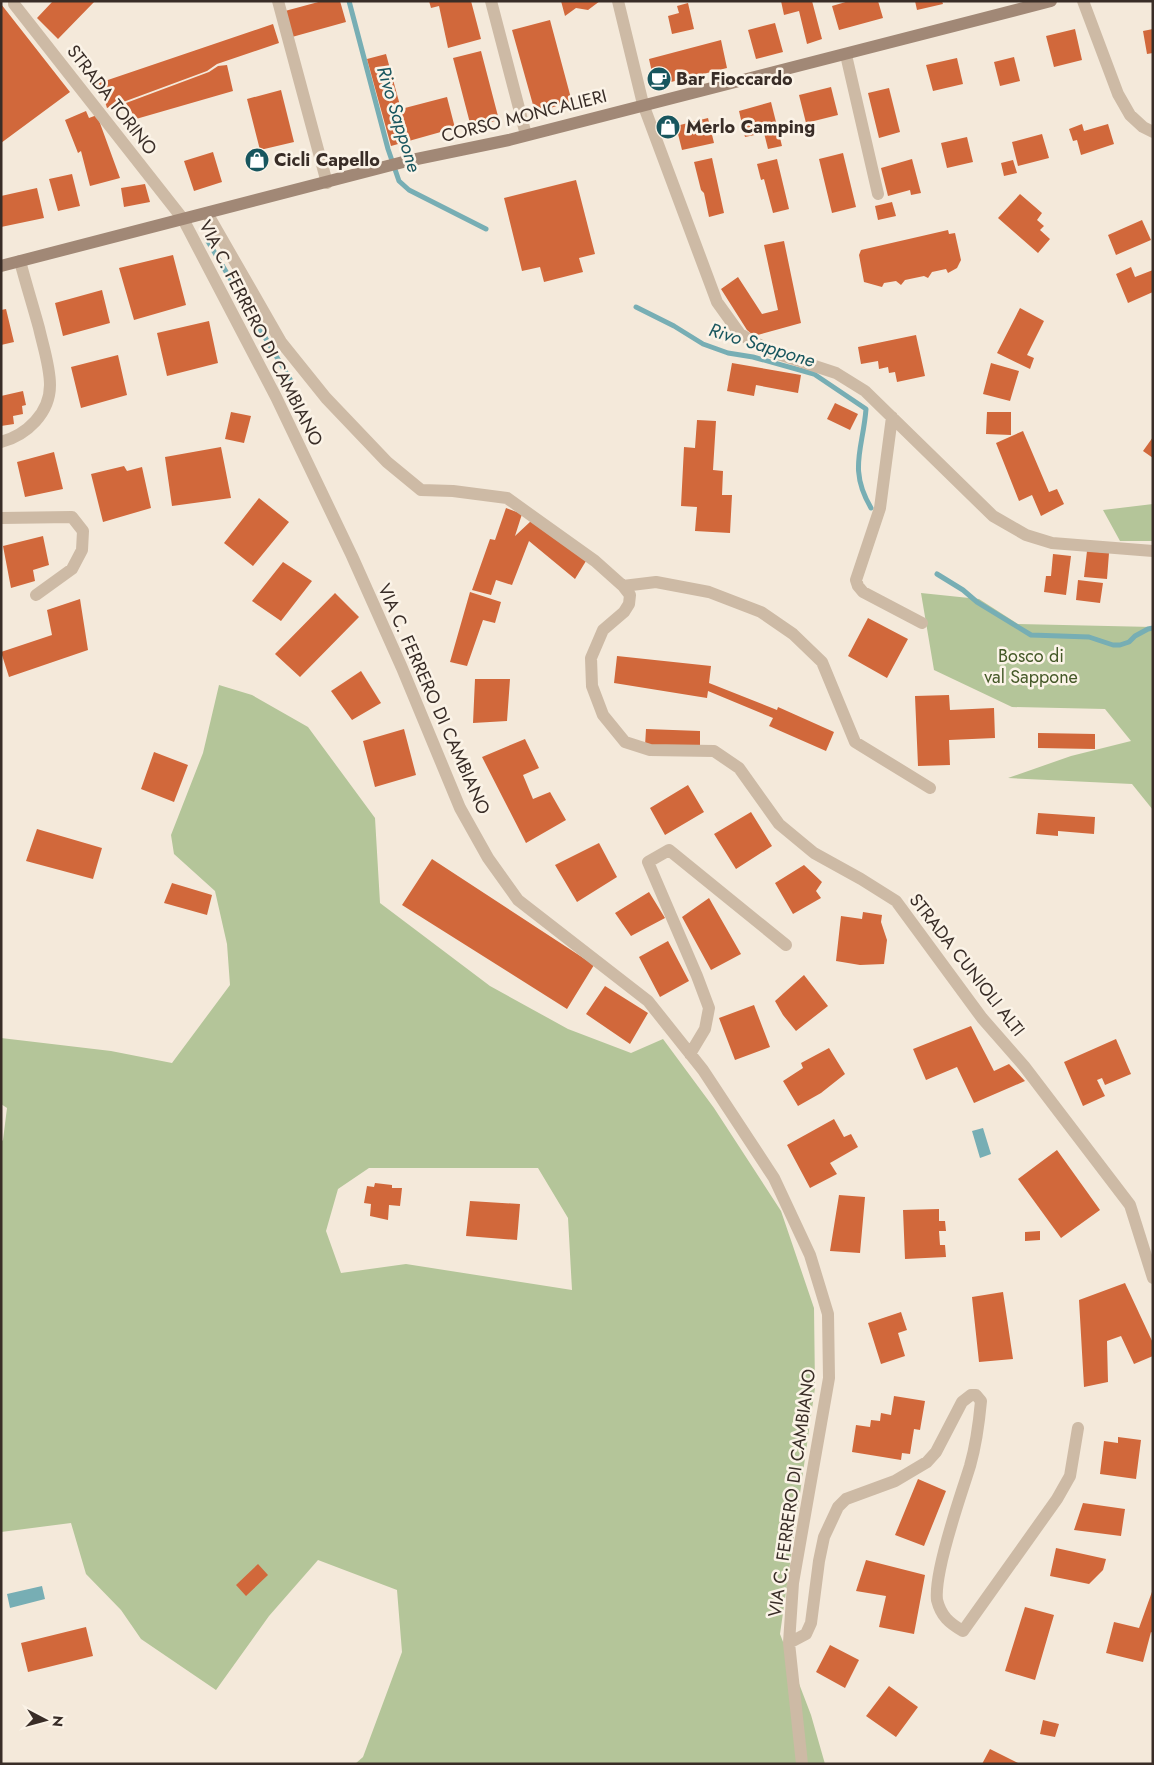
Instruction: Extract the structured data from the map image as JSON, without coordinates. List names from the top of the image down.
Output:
{
  "streets": {
    "main road": ["CORSO MONCALIERI"],
    "street": ["STRADA TORINO", "VIA C. FERRERO DI CAMBIANO", "STRADA CUNIOLI ALTI"]
  },
  "crossings": [
    ["STRADA TORINO", "VIA C. FERRERO DI CAMBIANO"]
  ],
  "water": ["Rivo Sappone"],
  "parks": ["Bosco di val Sappone"],
  "places": {
    "cafe": ["Bar Fioccardo"],
    "shop": ["Merlo Camping", "Cicli Capello"]
  },
  "north": "right"
}
